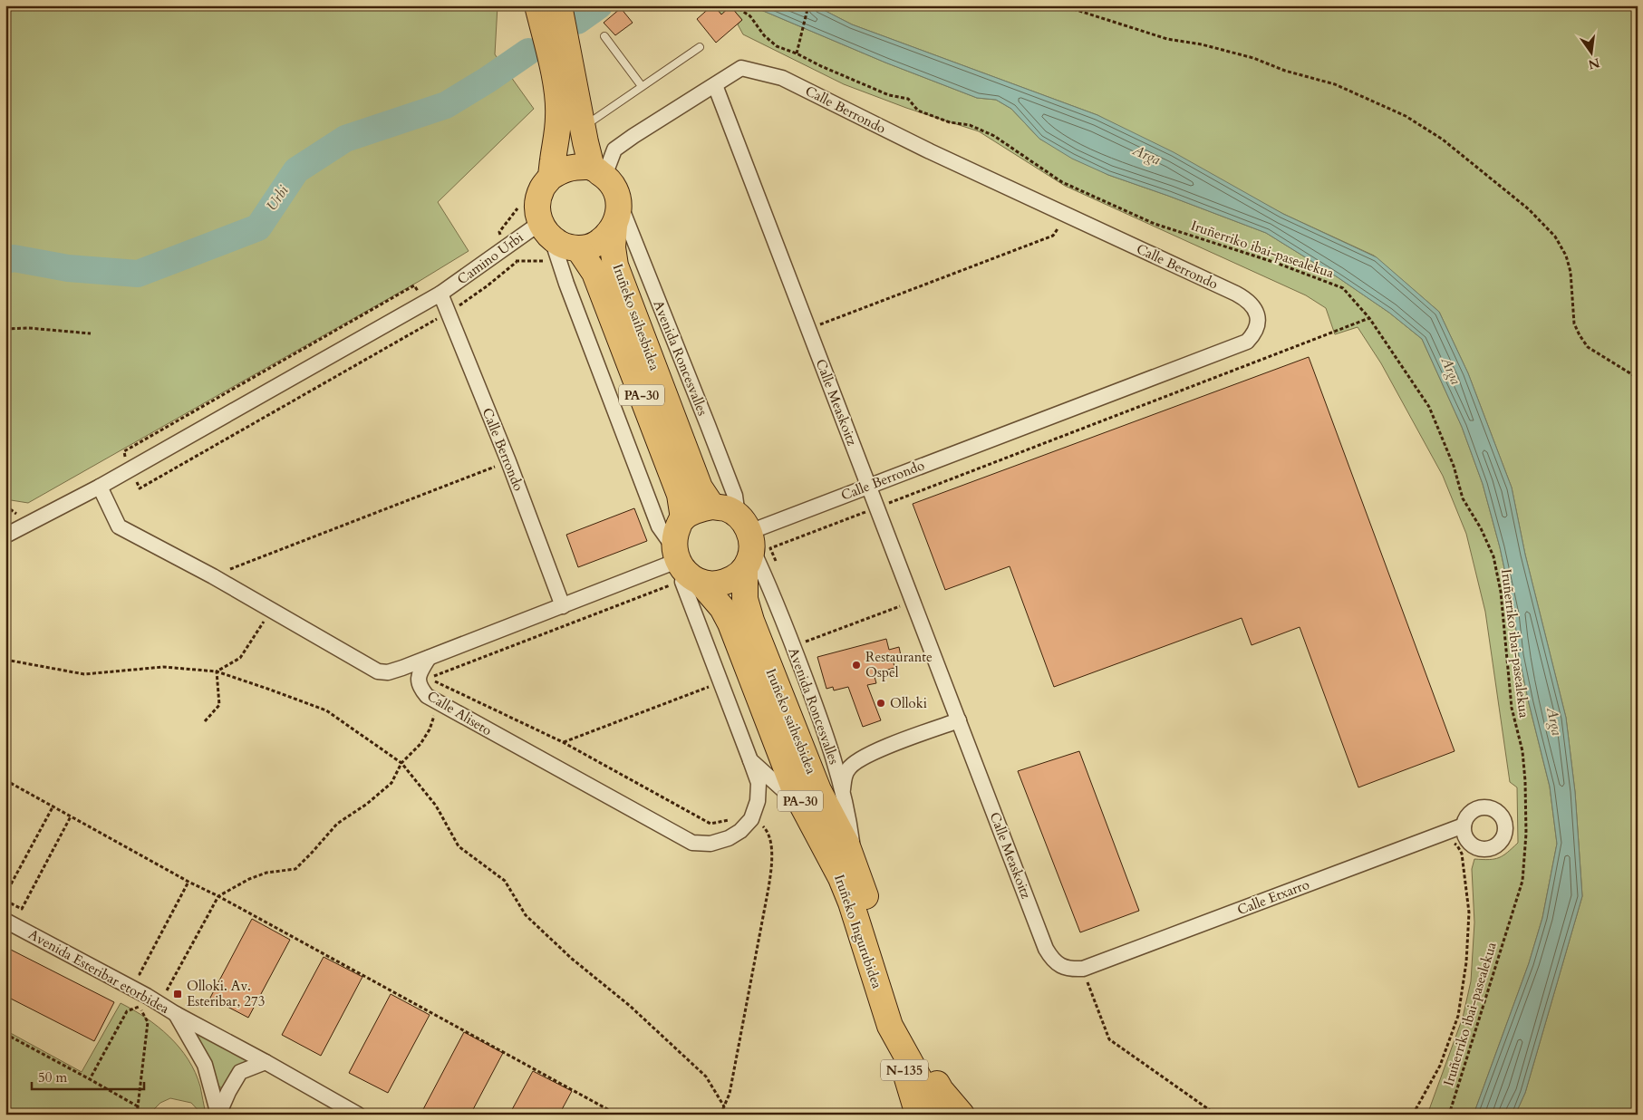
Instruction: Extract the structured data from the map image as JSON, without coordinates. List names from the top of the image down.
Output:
{
  "streets": {
    "highway": [
      "Iruñeko saihesbidea",
      "PA-30",
      "Iruñeko Ingurubidea",
      "N-135"
    ],
    "street": [
      "Calle Berrondo",
      "Camino Urbi",
      "Avenida Roncesvalles",
      "Calle Measkoitz",
      "Calle Aliseto",
      "Calle Etxarro",
      "Avenida Esteribar etorbidea"
    ],
    "path": ["Iruñerriko ibai-pasealekua"]
  },
  "crossings": [
    ["Calle Berrondo", "Camino Urbi"],
    ["Calle Berrondo", "Iruñeko saihesbidea"],
    ["Calle Berrondo", "Avenida Roncesvalles"],
    ["Calle Berrondo", "PA-30"],
    ["Calle Berrondo", "Calle Measkoitz"],
    ["Calle Berrondo", "Iruñeko Ingurubidea"],
    ["Camino Urbi", "Iruñeko saihesbidea"],
    ["Camino Urbi", "Avenida Roncesvalles"],
    ["Camino Urbi", "PA-30"],
    ["Iruñeko saihesbidea", "Avenida Roncesvalles"],
    ["Iruñeko saihesbidea", "PA-30"],
    ["Iruñeko saihesbidea", "Iruñeko Ingurubidea"],
    ["Avenida Roncesvalles", "PA-30"],
    ["Avenida Roncesvalles", "Iruñeko Ingurubidea"],
    ["PA-30", "Iruñeko Ingurubidea"],
    ["Calle Measkoitz", "Calle Etxarro"],
    ["Iruñeko Ingurubidea", "N-135"]
  ],
  "water": ["Arga", "Urbi"],
  "places": {
    "other": ["Restaurante Ospel", "Olloki"],
    "transit": ["Olloki. Av. Esteribar, 273"]
  },
  "scale_bar": "50 m",
  "north": "bottom"
}
